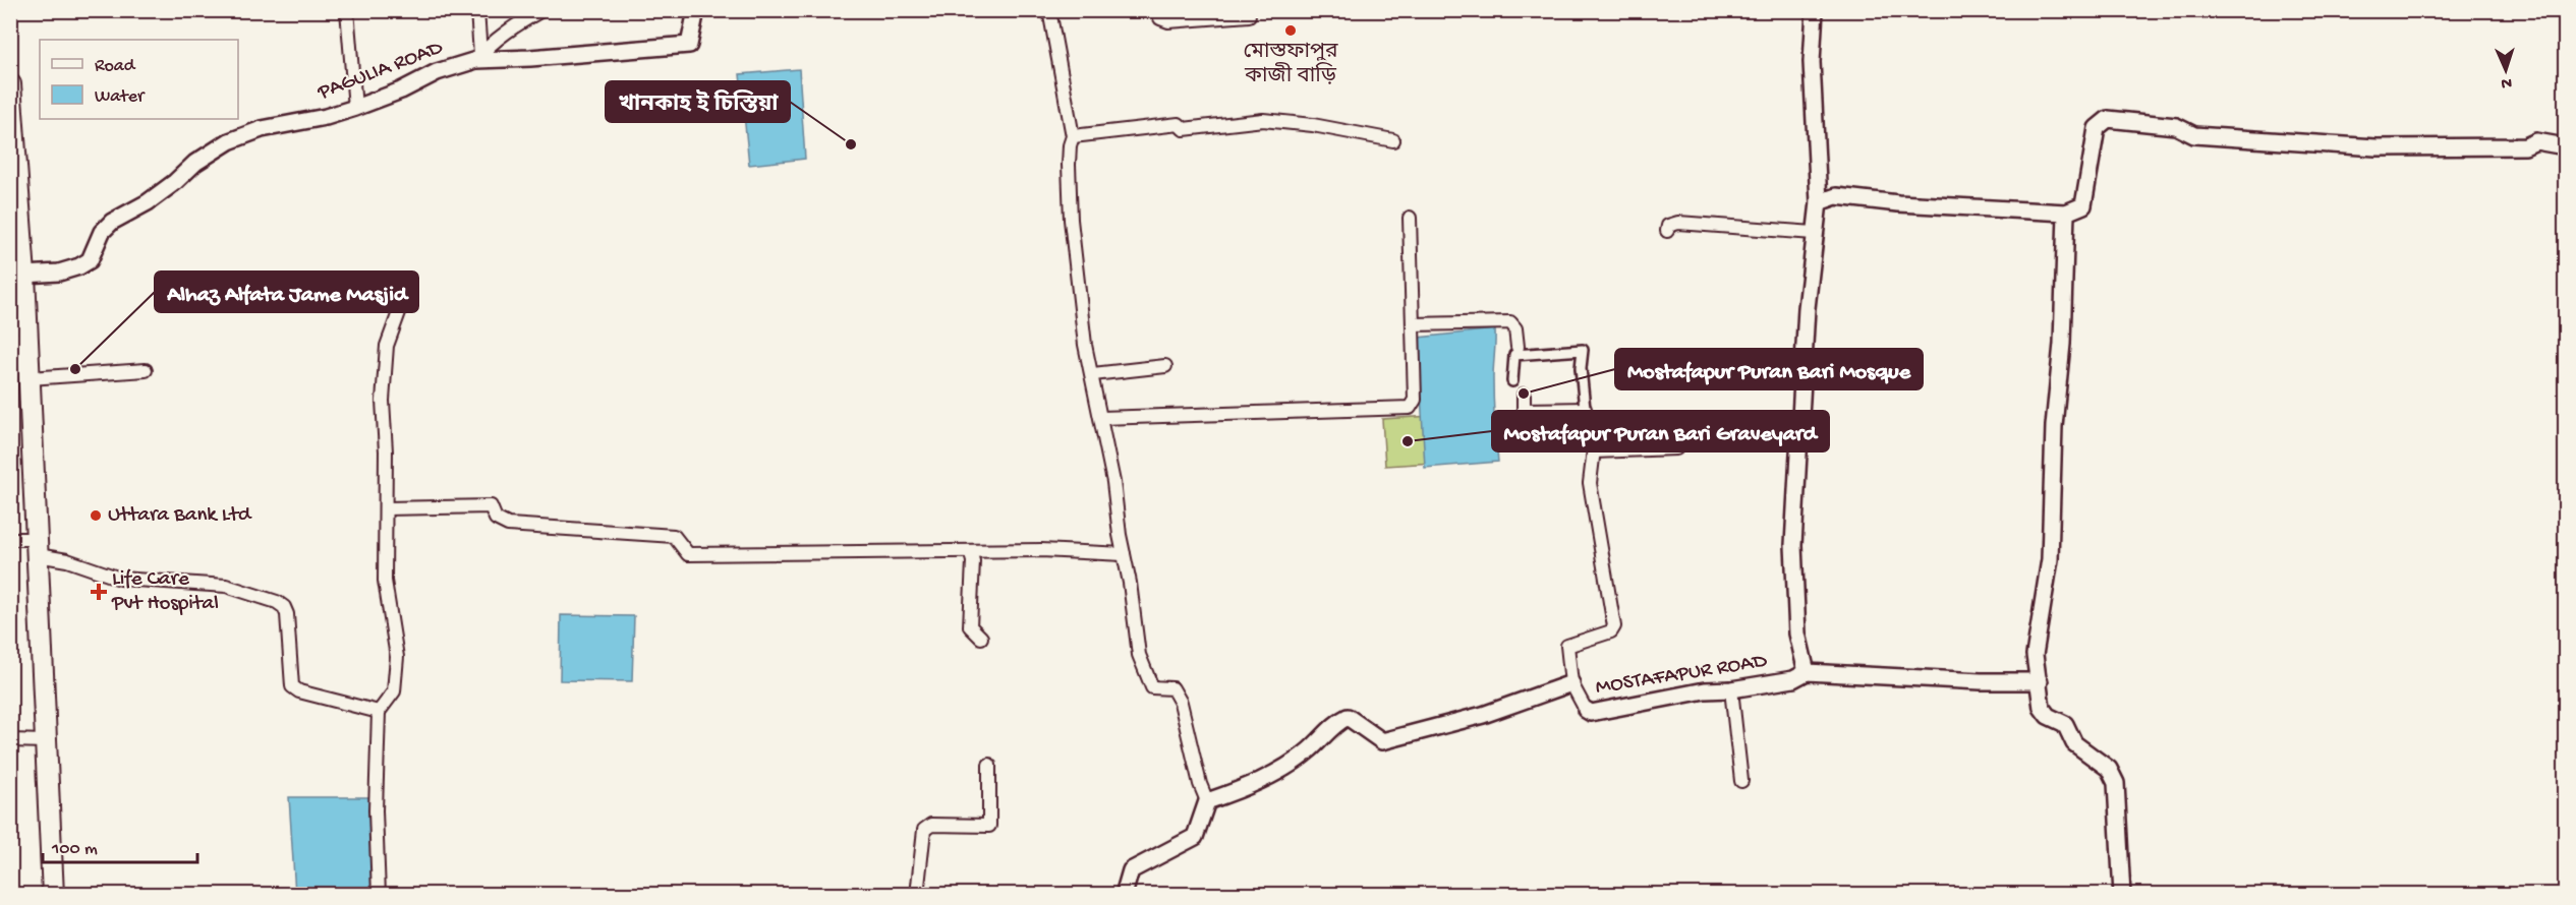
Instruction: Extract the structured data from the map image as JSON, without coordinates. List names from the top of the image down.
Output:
{
  "streets": {
    "street": ["PAGULIA ROAD", "MOSTAFAPUR ROAD"]
  },
  "places": {
    "other": [
      "মোস্তফাপুর কাজী বাড়ি",
      "খানকাহ ই চিস্তিয়া",
      "Alhaz Alfata Jame Masjid",
      "Mostafapur Puran Bari Mosque",
      "Mostafapur Puran Bari Graveyard",
      "Uttara Bank Ltd"
    ],
    "health": ["Life Care Pvt Hospital"]
  },
  "legend": ["Road", "Water"],
  "scale_bar": "100 m",
  "north": "bottom"
}
